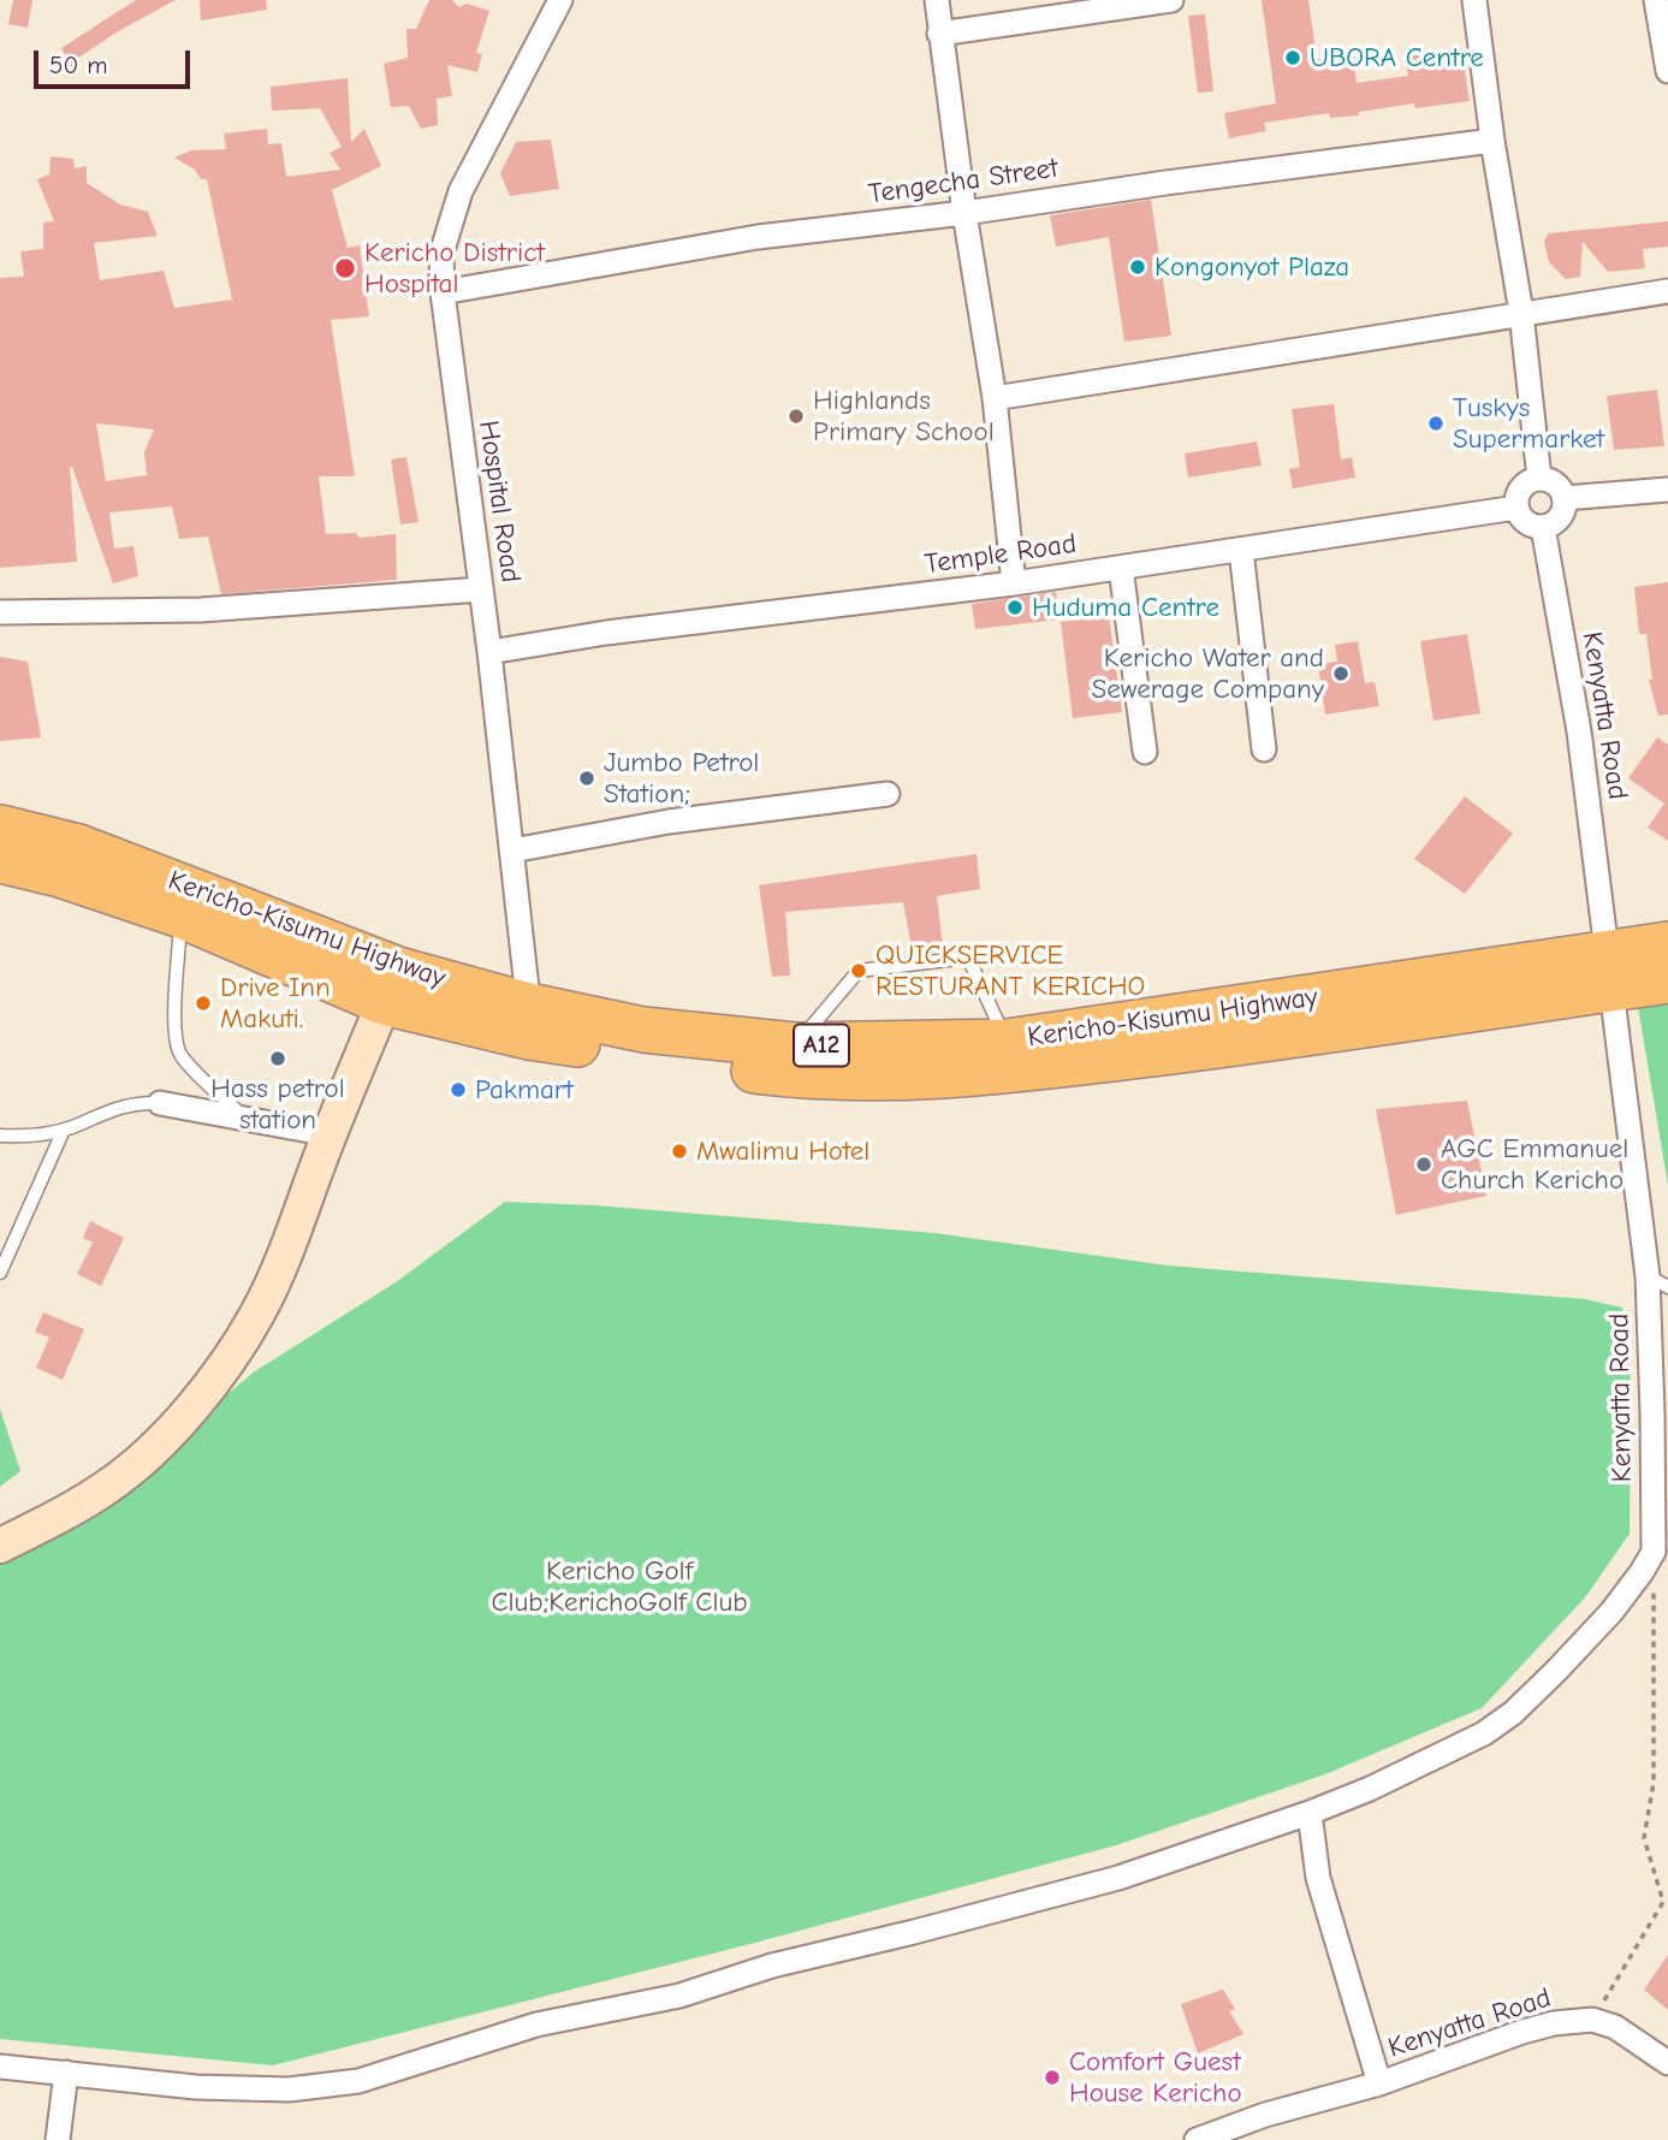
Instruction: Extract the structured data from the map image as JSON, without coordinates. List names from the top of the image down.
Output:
{
  "streets": {
    "highway": ["Kericho-Kisumu Highway", "A12"],
    "street": [
      "Tengecha Street",
      "Hospital Road",
      "Temple Road",
      "Kenyatta Road"
    ]
  },
  "crossings": [
    ["Tengecha Street", "Hospital Road"],
    ["Hospital Road", "Temple Road"],
    ["Hospital Road", "Kericho-Kisumu Highway"],
    ["Temple Road", "Kenyatta Road"],
    ["Kenyatta Road", "Kericho-Kisumu Highway"]
  ],
  "parks": ["Kericho Golf Club;KerichoGolf Club"],
  "places": [
    "UBORA Centre",
    "Kongonyot Plaza",
    "Kericho District Hospital",
    "Highlands Primary School",
    "Tuskys Supermarket",
    "Huduma Centre",
    "Kericho Water and Sewerage Company",
    "Jumbo Petrol Station;",
    "QUICKSERVICE RESTURANT KERICHO",
    "Drive Inn Makuti.",
    "Hass petrol station",
    "Pakmart",
    "Mwalimu Hotel",
    "AGC Emmanuel Church Kericho",
    "Comfort Guest House Kericho"
  ],
  "scale_bar": "50 m"
}
